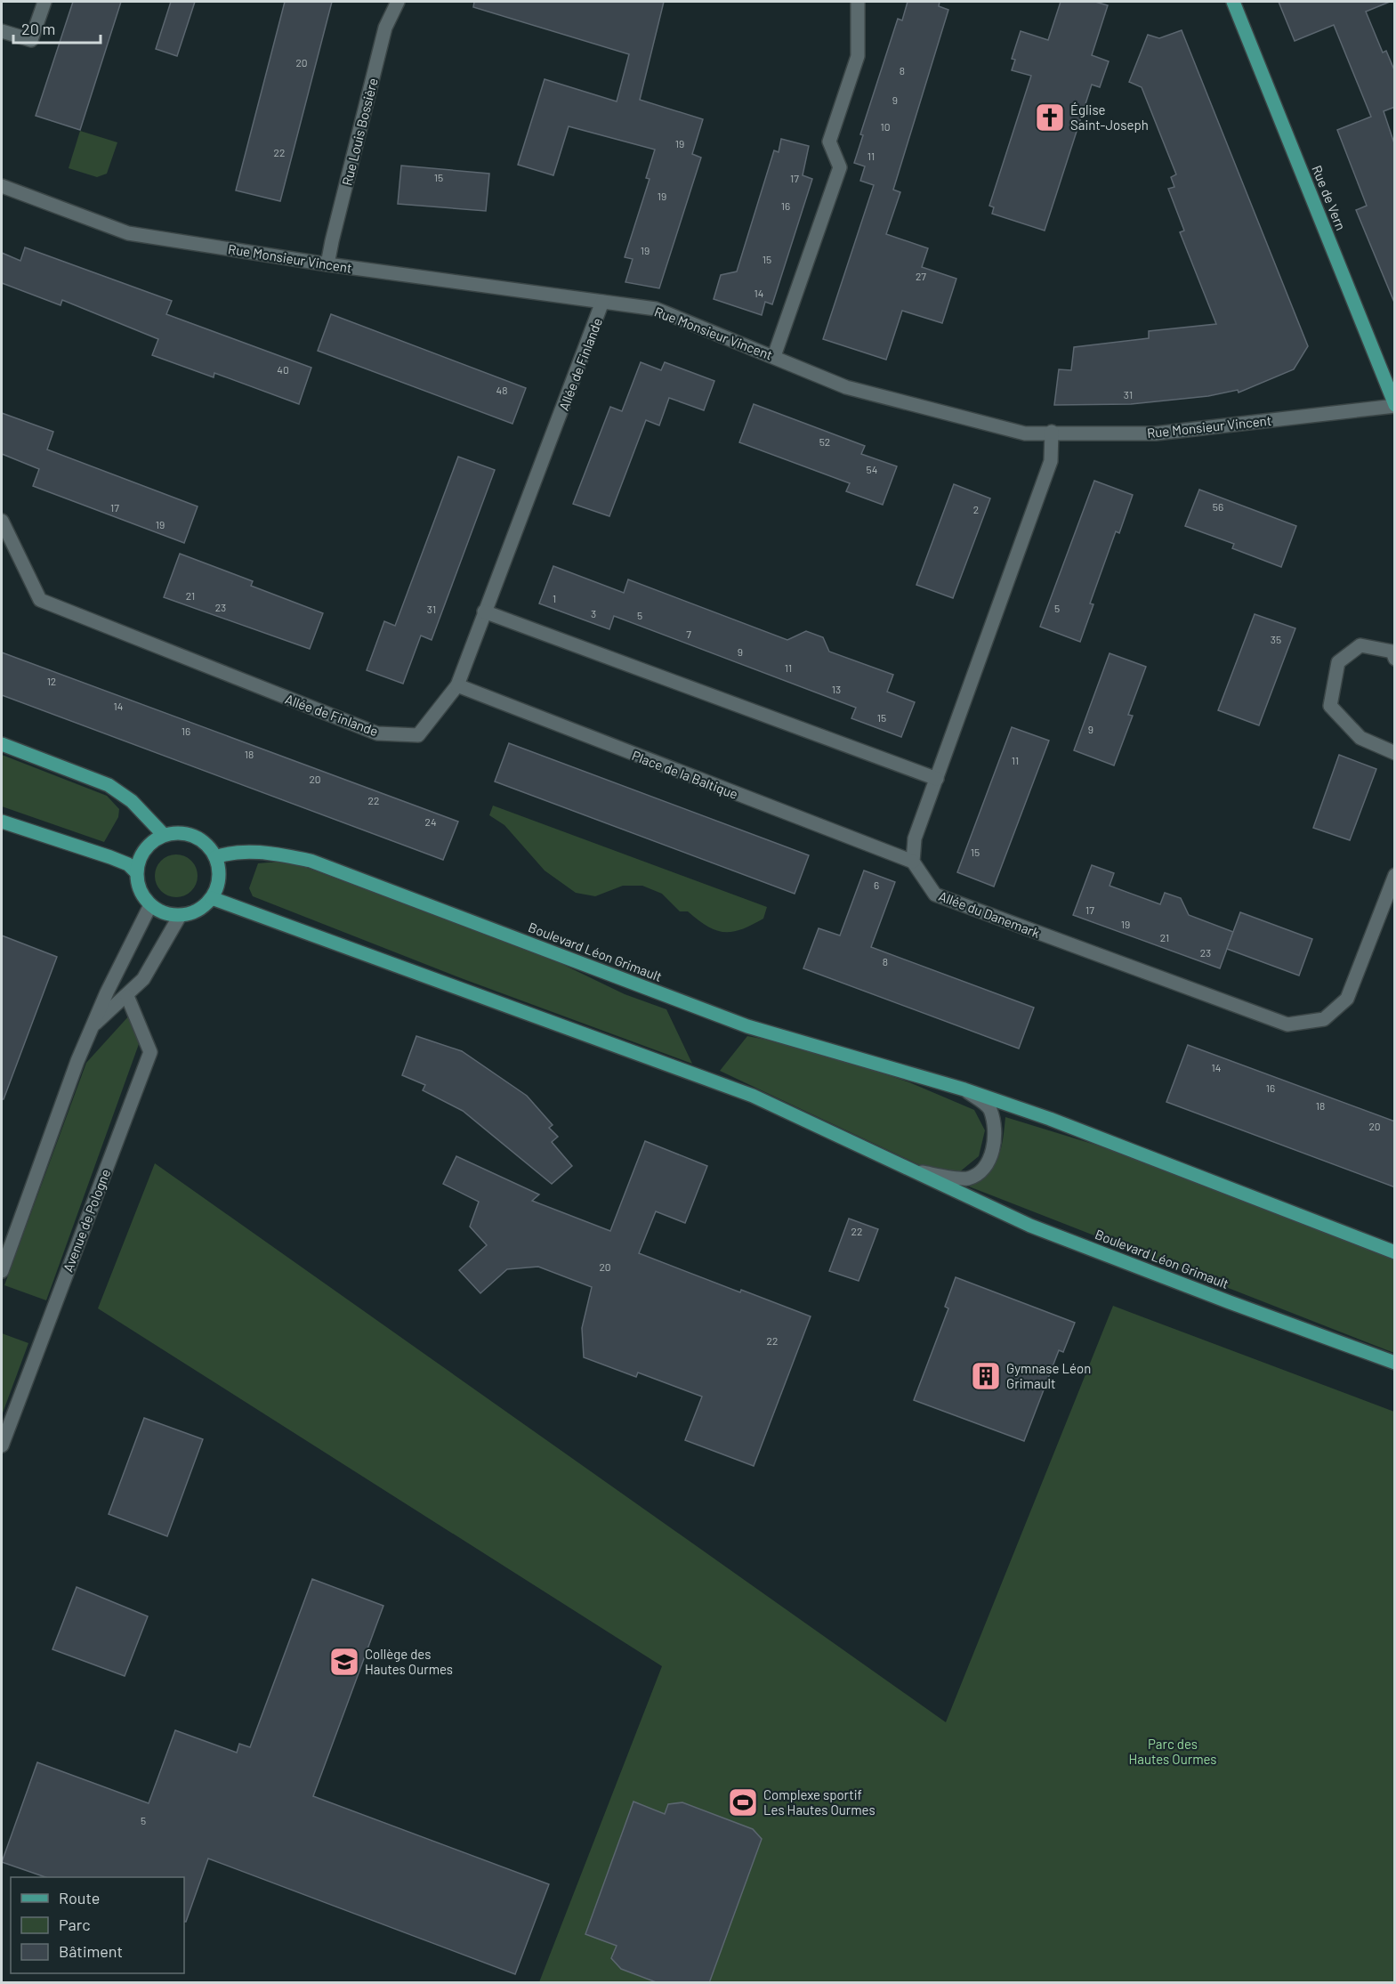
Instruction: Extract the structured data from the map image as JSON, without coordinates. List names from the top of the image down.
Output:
{
  "streets": {
    "main road": ["Rue de Vern", "Boulevard Léon Grimault"],
    "street": [
      "Rue Louis Bossière",
      "Rue Monsieur Vincent",
      "Allée de Finlande",
      "Place de la Baltique",
      "Allée du Danemark",
      "Avenue de Pologne"
    ]
  },
  "crossings": [
    ["Rue Louis Bossière", "Rue Monsieur Vincent"],
    ["Rue de Vern", "Rue Monsieur Vincent"],
    ["Rue Monsieur Vincent", "Allée de Finlande"],
    ["Allée de Finlande", "Place de la Baltique"],
    ["Place de la Baltique", "Allée du Danemark"]
  ],
  "parks": ["Parc des Hautes Ourmes"],
  "places": {
    "church": ["Église Saint-Joseph"],
    "building": ["Gymnase Léon Grimault"],
    "school or university": ["Collège des Hautes Ourmes"],
    "sports": ["Complexe sportif Les Hautes Ourmes"]
  },
  "house_numbers": [
    "20",
    "8",
    "9",
    "10",
    "19",
    "22",
    "11",
    "15",
    "17",
    "19",
    "16",
    "19",
    "15",
    "27",
    "14",
    "40",
    "48",
    "31",
    "52",
    "54",
    "56",
    "17",
    "2",
    "19",
    "21",
    "1",
    "23",
    "5",
    "31",
    "3",
    "5",
    "7",
    "35",
    "9",
    "11",
    "12",
    "13",
    "14",
    "15",
    "9",
    "16",
    "18",
    "11",
    "20",
    "22",
    "24",
    "15",
    "6",
    "17",
    "19",
    "21",
    "23",
    "8",
    "14",
    "16",
    "18",
    "20",
    "22",
    "20",
    "22",
    "5"
  ],
  "legend": ["Route", "Parc", "Bâtiment"],
  "scale_bar": "20 m"
}
